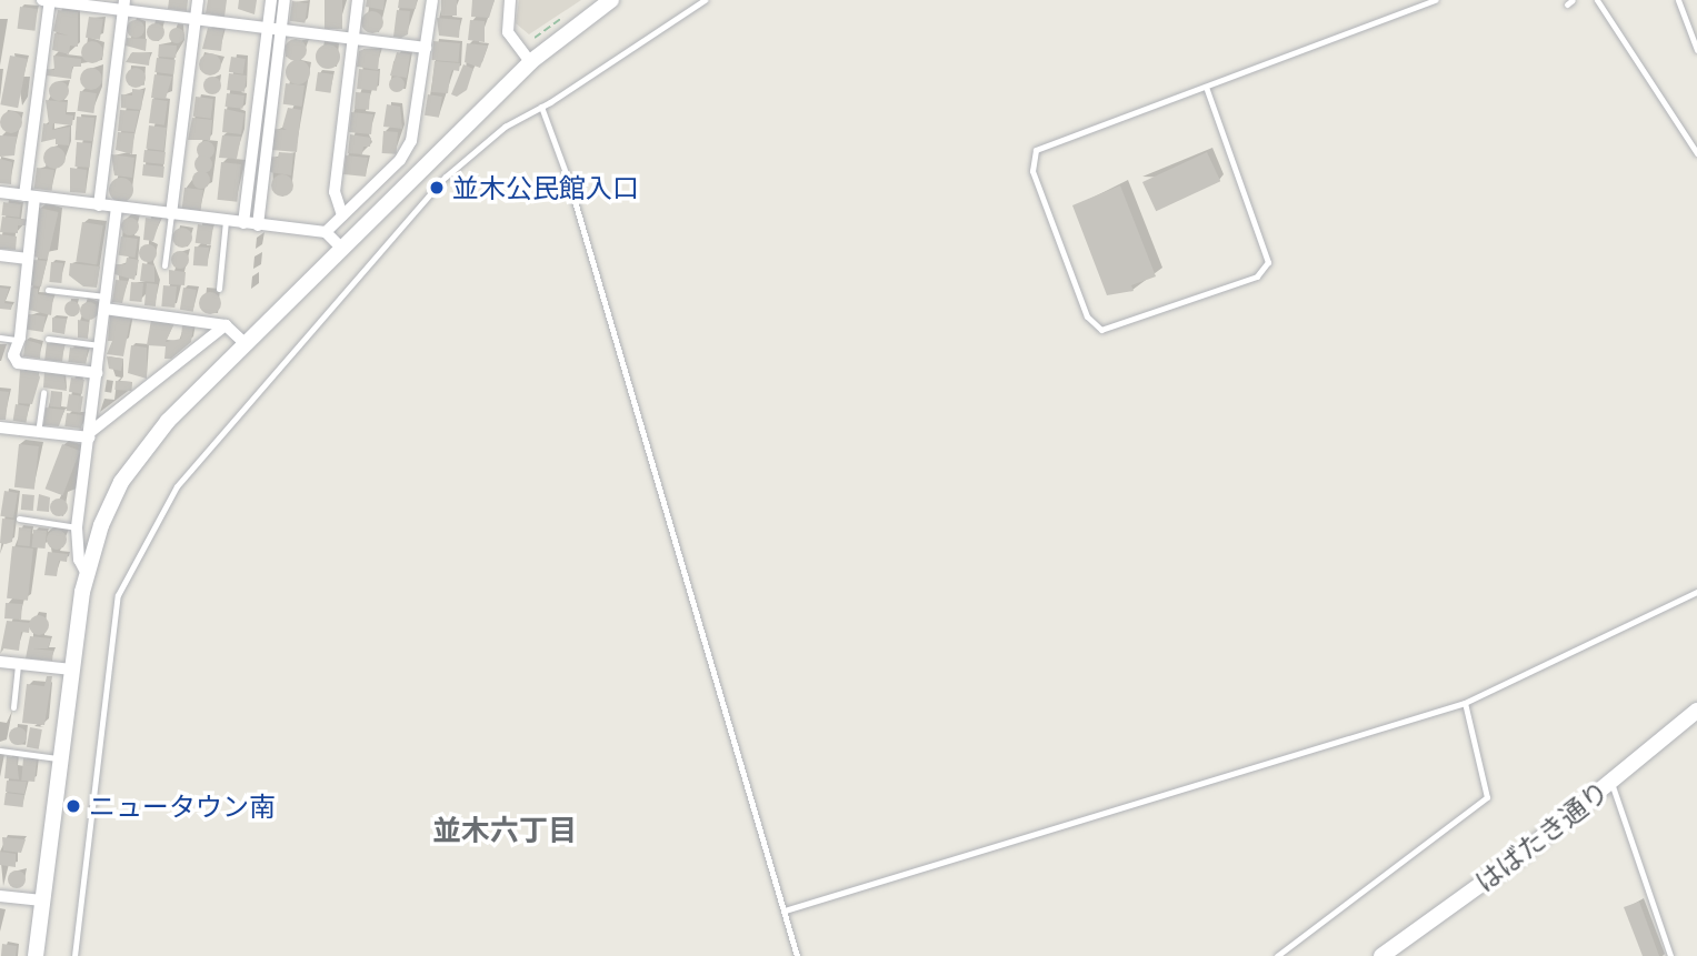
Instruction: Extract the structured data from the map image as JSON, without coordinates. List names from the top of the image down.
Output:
{
  "streets": {
    "street": ["はばたき通り"]
  },
  "districts": ["並木六丁目"],
  "places": ["並木公民館入口", "ニュータウン南"]
}
